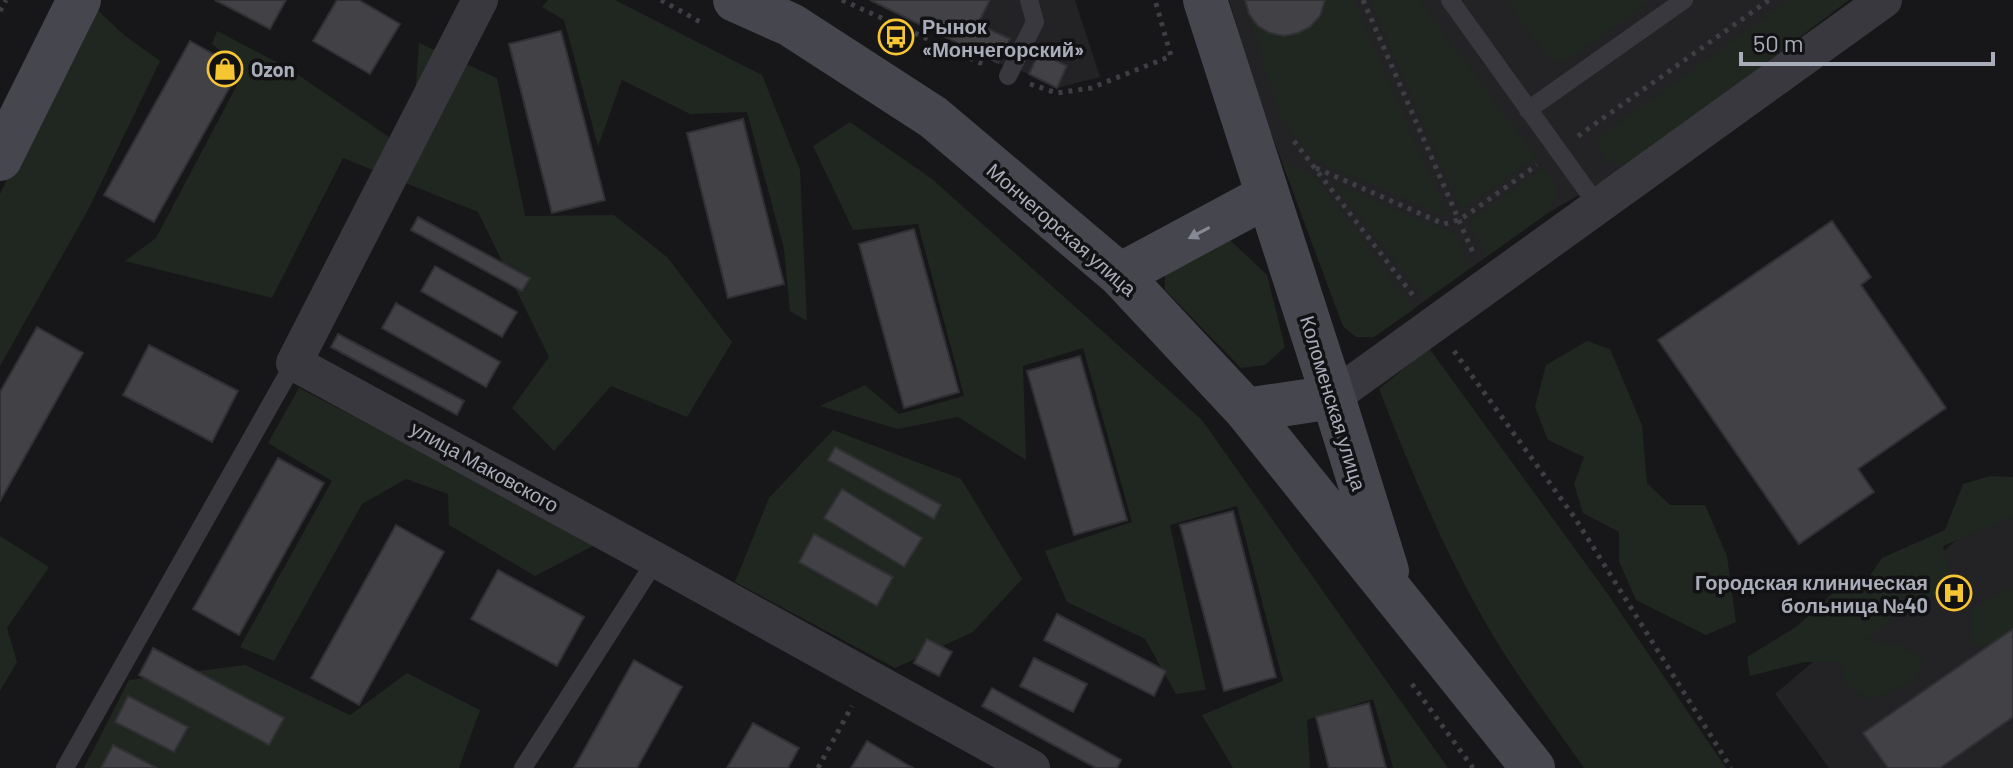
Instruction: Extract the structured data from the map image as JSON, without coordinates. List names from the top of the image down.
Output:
{
  "streets": {
    "street": ["Мончегорская улица", "Коломенская улица", "улица Маковского"]
  },
  "crossings": [
    ["Мончегорская улица", "Коломенская улица"]
  ],
  "places": {
    "bus stop": ["Рынок «Мончегорский»"],
    "shop": ["Ozon"],
    "hospital": ["Городская клиническая больница №40"]
  },
  "scale_bar": "50 m"
}
